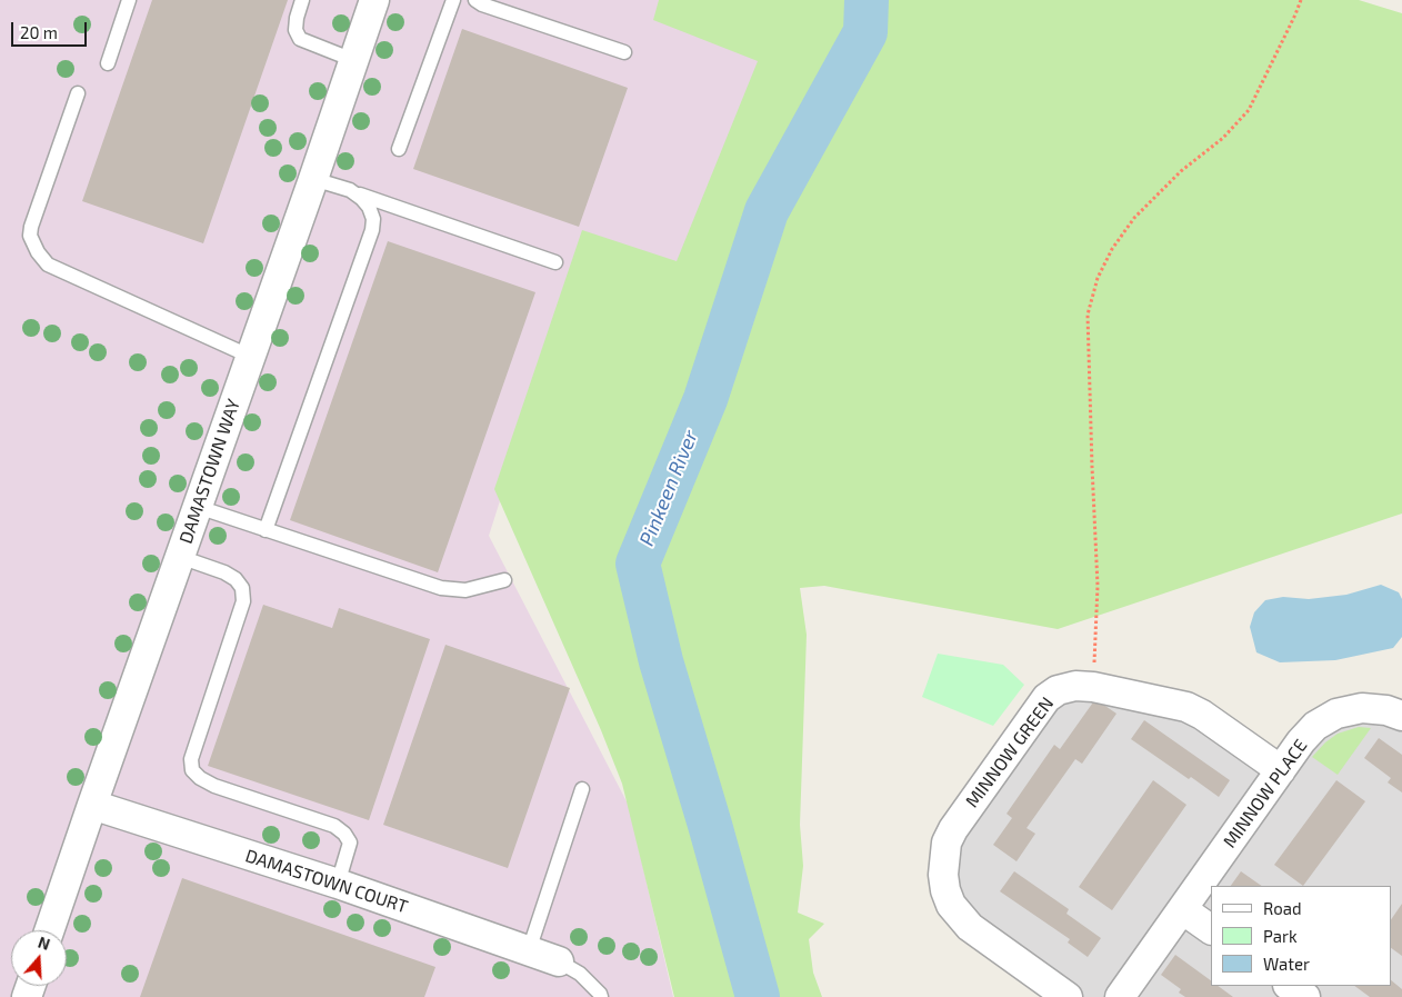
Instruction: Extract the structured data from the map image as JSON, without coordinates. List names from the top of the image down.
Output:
{
  "streets": {
    "street": [
      "DAMASTOWN WAY",
      "MINNOW GREEN",
      "MINNOW PLACE",
      "DAMASTOWN COURT"
    ]
  },
  "crossings": [
    ["DAMASTOWN WAY", "DAMASTOWN COURT"],
    ["MINNOW GREEN", "MINNOW PLACE"]
  ],
  "water": ["Pinkeen River"],
  "legend": ["Road", "Park", "Water"],
  "scale_bar": "20 m",
  "north": "top"
}
